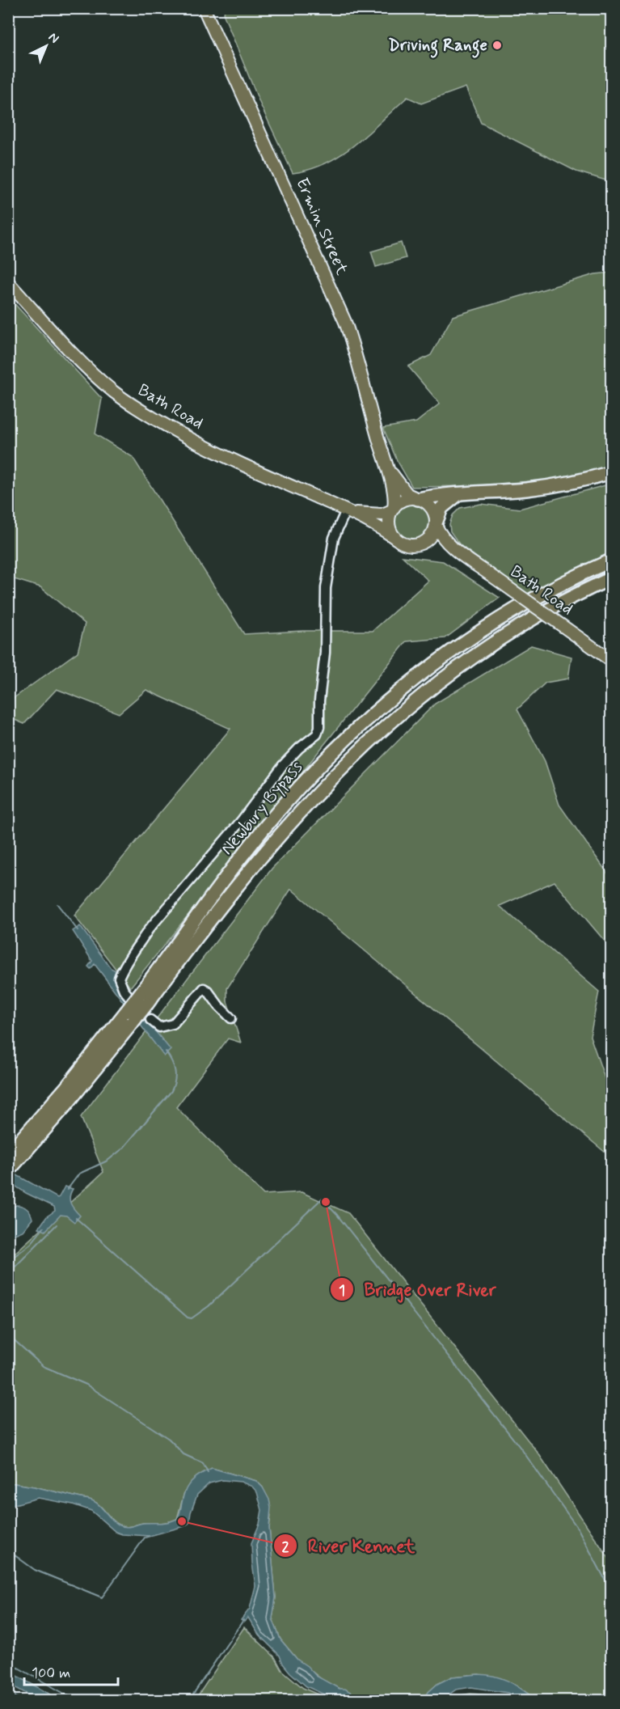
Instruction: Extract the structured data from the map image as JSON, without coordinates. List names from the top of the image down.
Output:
{
  "streets": {
    "highway": ["Newbury Bypass"],
    "main road": ["Ermin Street", "Bath Road"]
  },
  "crossings": [
    ["Ermin Street", "Bath Road"]
  ],
  "places": ["Driving Range", "Bridge Over River", "River Kennet"],
  "scale_bar": "100 m",
  "north": "top right"
}
